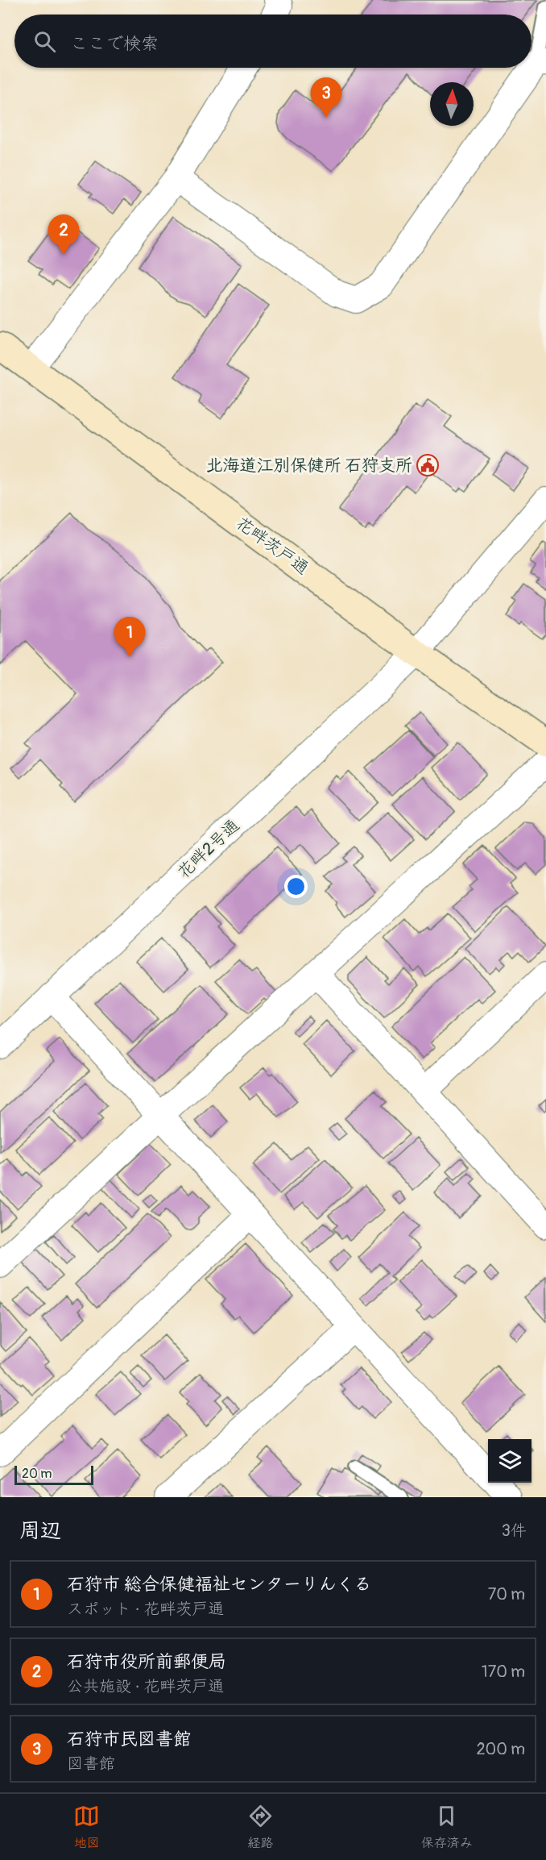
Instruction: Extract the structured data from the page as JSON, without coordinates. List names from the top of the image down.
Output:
{
  "streets": {
    "main road": ["花畔茨戸通"],
    "street": ["花畔2号通"]
  },
  "crossings": [
    ["花畔茨戸通", "花畔2号通"]
  ],
  "places": {
    "public building": ["北海道江別保健所 石狩支所"]
  },
  "scale_bar": "20 m",
  "north": "top",
  "page": {
    "search": "ここで検索",
    "pins": ["3", "2", "1"],
    "scale": "20 m",
    "heading": ["周辺", "3件"],
    "list": [
      {
        "mark": "1",
        "name": "石狩市 総合保健福祉センターりんくる",
        "note": "スポット · 花畔茨戸通",
        "value": "70 m"
      },
      {
        "mark": "2",
        "name": "石狩市役所前郵便局",
        "note": "公共施設 · 花畔茨戸通",
        "value": "170 m"
      },
      {
        "mark": "3",
        "name": "石狩市民図書館",
        "note": "図書館",
        "value": "200 m"
      }
    ],
    "nav": ["地図", "経路", "保存済み"]
  }
}
